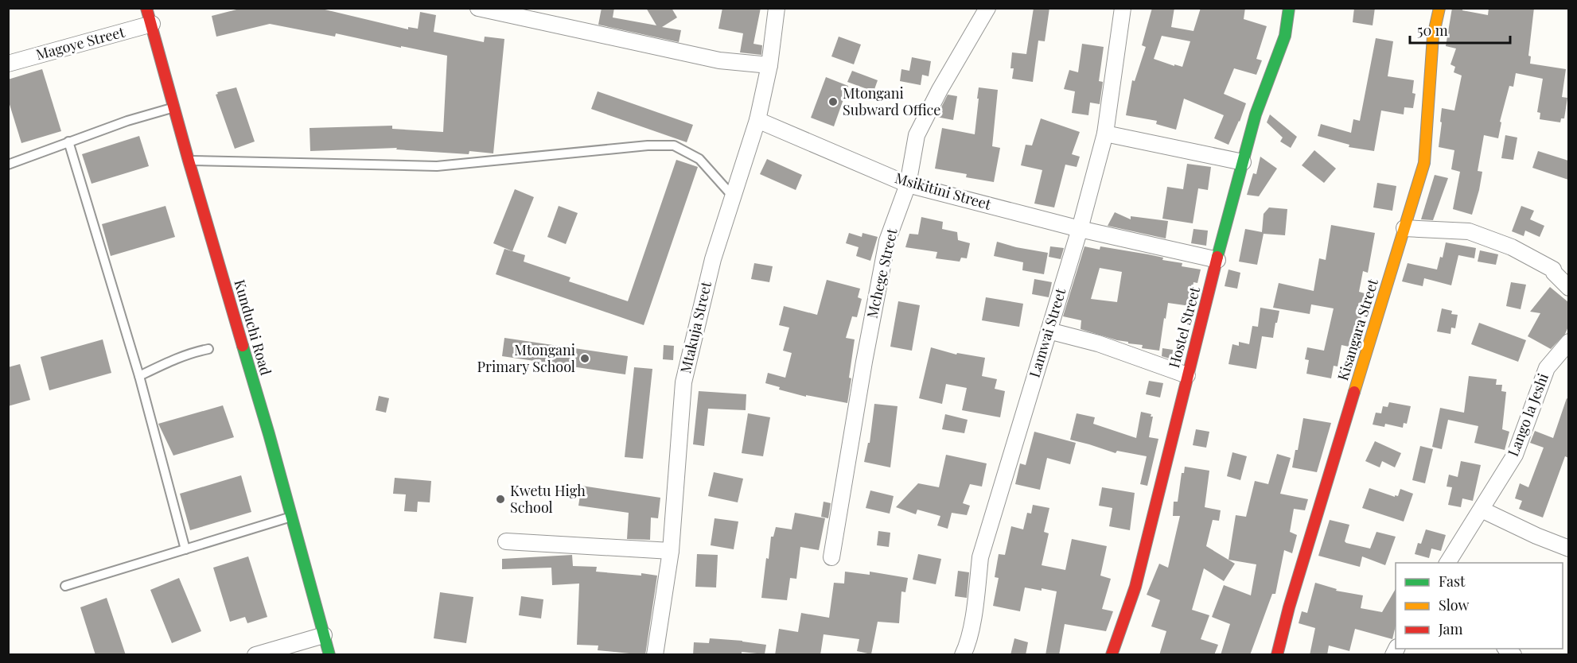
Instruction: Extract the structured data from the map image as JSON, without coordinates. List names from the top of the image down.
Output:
{
  "streets": {
    "street": [
      "Magoye Street",
      "Msikitini Street",
      "Mchege Street",
      "Kunduchi Road",
      "Mtakuja Street",
      "Hostel Street",
      "Kisangara Street",
      "Lamwai Street",
      "Lango la Jeshi"
    ]
  },
  "crossings": [
    ["Magoye Street", "Kunduchi Road"],
    ["Msikitini Street", "Mchege Street"],
    ["Msikitini Street", "Mtakuja Street"],
    ["Msikitini Street", "Hostel Street"],
    ["Msikitini Street", "Lamwai Street"]
  ],
  "places": ["Mtongani Subward Office", "Mtongani Primary School", "Kwetu High School"],
  "legend": ["Fast", "Slow", "Jam"],
  "scale_bar": "50 m"
}
